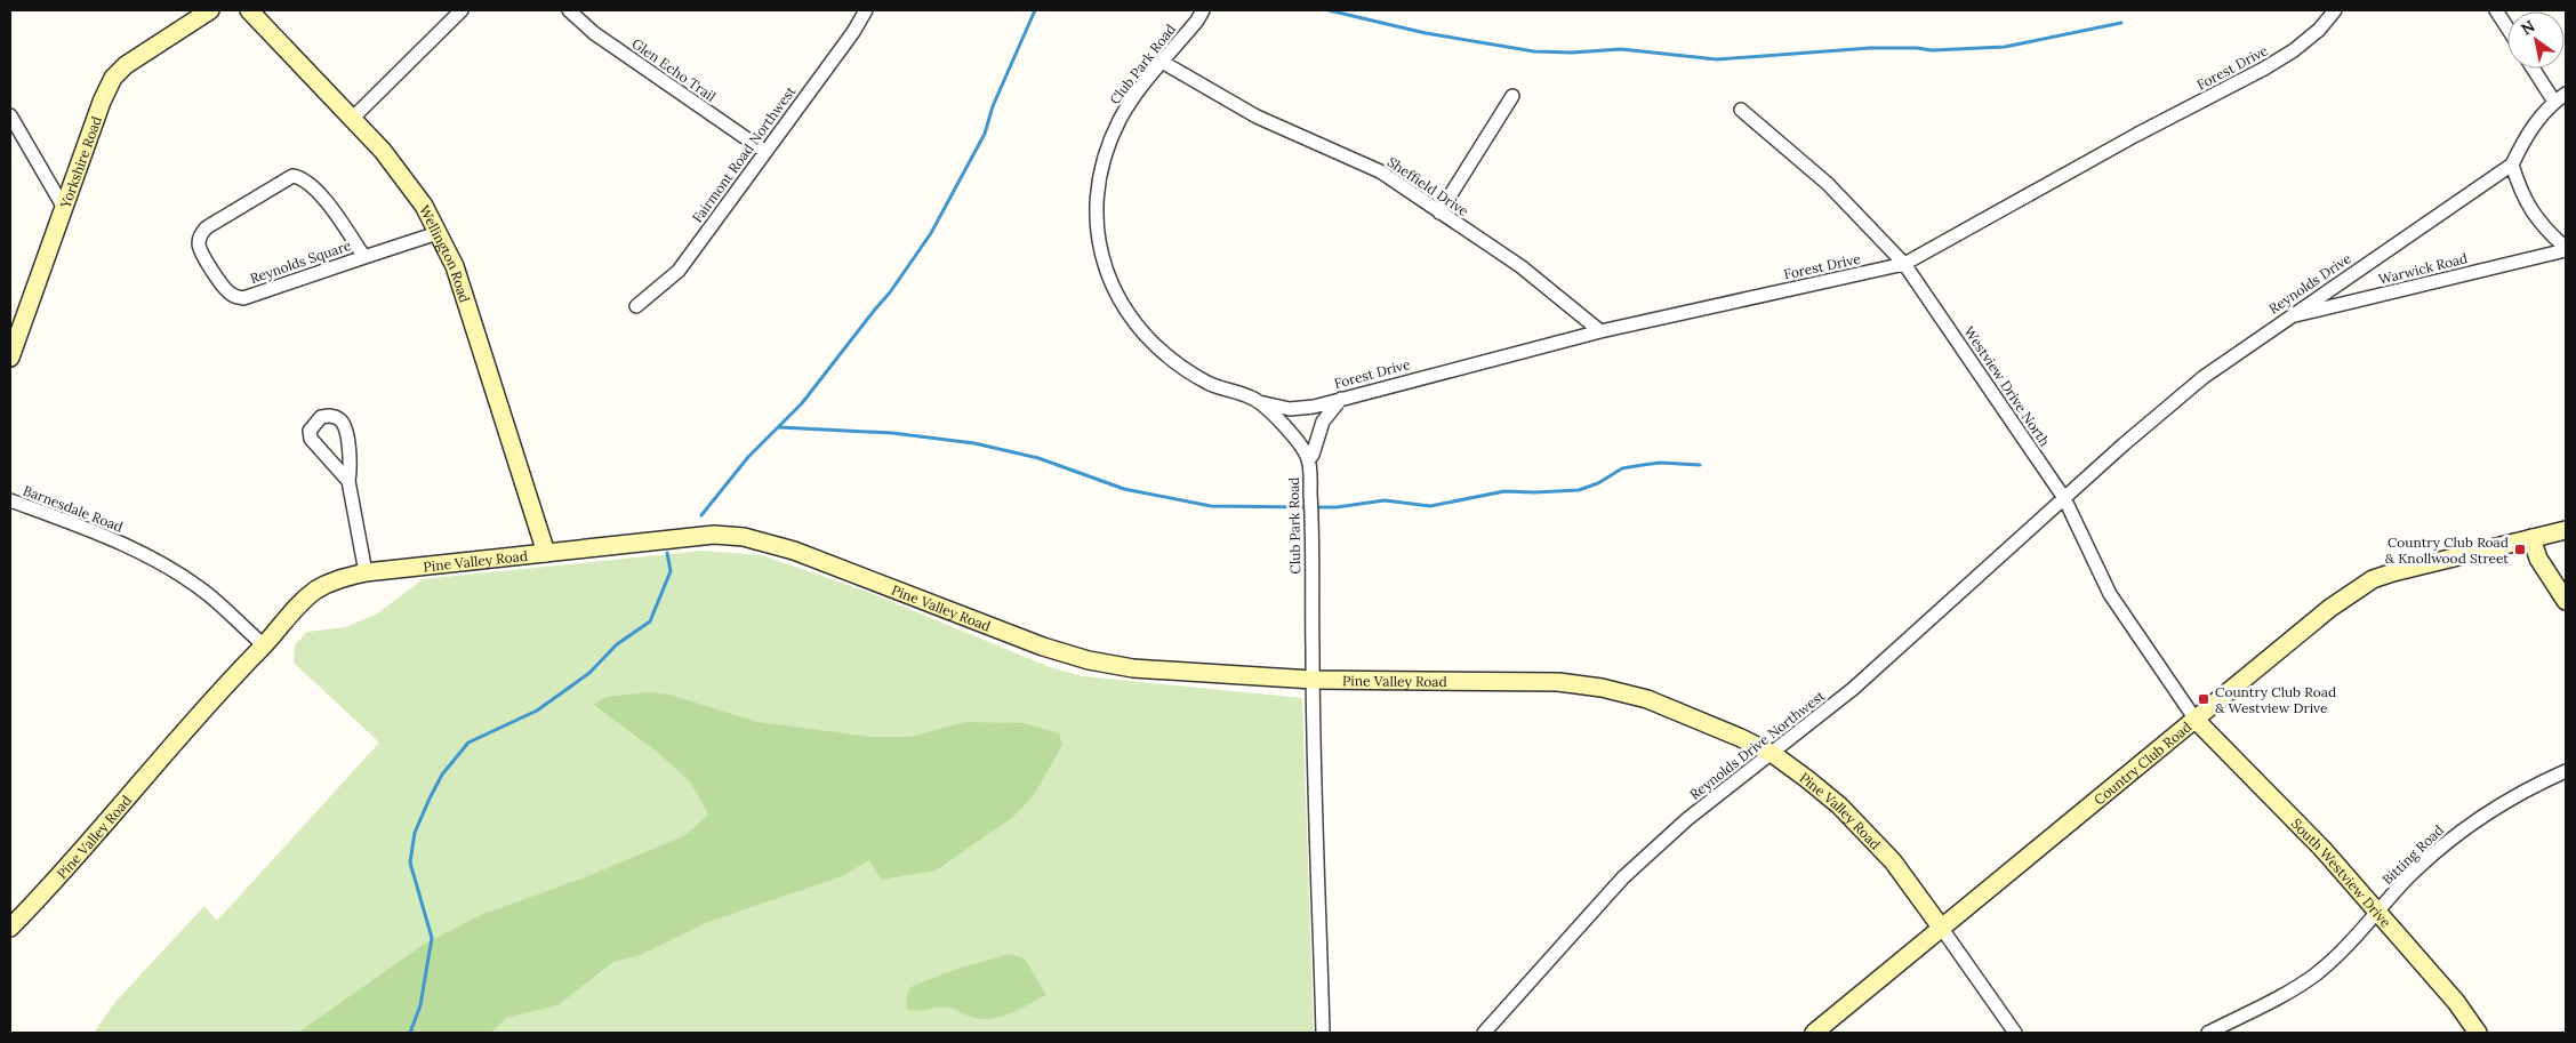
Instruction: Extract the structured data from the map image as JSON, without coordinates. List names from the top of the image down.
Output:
{
  "streets": {
    "street": [
      "Club Park Road",
      "Forest Drive",
      "Glen Echo Trail",
      "Fairmont Road Northwest",
      "Yorkshire Road",
      "Sheffield Drive",
      "Wellington Road",
      "Reynolds Square",
      "Warwick Road",
      "Reynolds Drive",
      "Westview Drive North",
      "Barnesdale Road",
      "Pine Valley Road",
      "Reynolds Drive Northwest",
      "Country Club Road",
      "Bitting Road",
      "South Westview Drive"
    ]
  },
  "crossings": [
    ["Club Park Road", "Forest Drive"],
    ["Club Park Road", "Sheffield Drive"],
    ["Club Park Road", "Pine Valley Road"],
    ["Forest Drive", "Sheffield Drive"],
    ["Forest Drive", "Westview Drive North"],
    ["Glen Echo Trail", "Fairmont Road Northwest"],
    ["Wellington Road", "Reynolds Square"],
    ["Wellington Road", "Pine Valley Road"],
    ["Warwick Road", "Reynolds Drive"],
    ["Reynolds Drive", "Westview Drive North"],
    ["Reynolds Drive", "Reynolds Drive Northwest"],
    ["Westview Drive North", "Reynolds Drive Northwest"],
    ["Westview Drive North", "Country Club Road"],
    ["Westview Drive North", "South Westview Drive"],
    ["Barnesdale Road", "Pine Valley Road"],
    ["Pine Valley Road", "Reynolds Drive Northwest"],
    ["Pine Valley Road", "Country Club Road"],
    ["Country Club Road", "South Westview Drive"],
    ["Bitting Road", "South Westview Drive"]
  ],
  "places": {
    "transit": ["Country Club Road & Knollwood Street", "Country Club Road & Westview Drive"]
  },
  "north": "top left"
}
